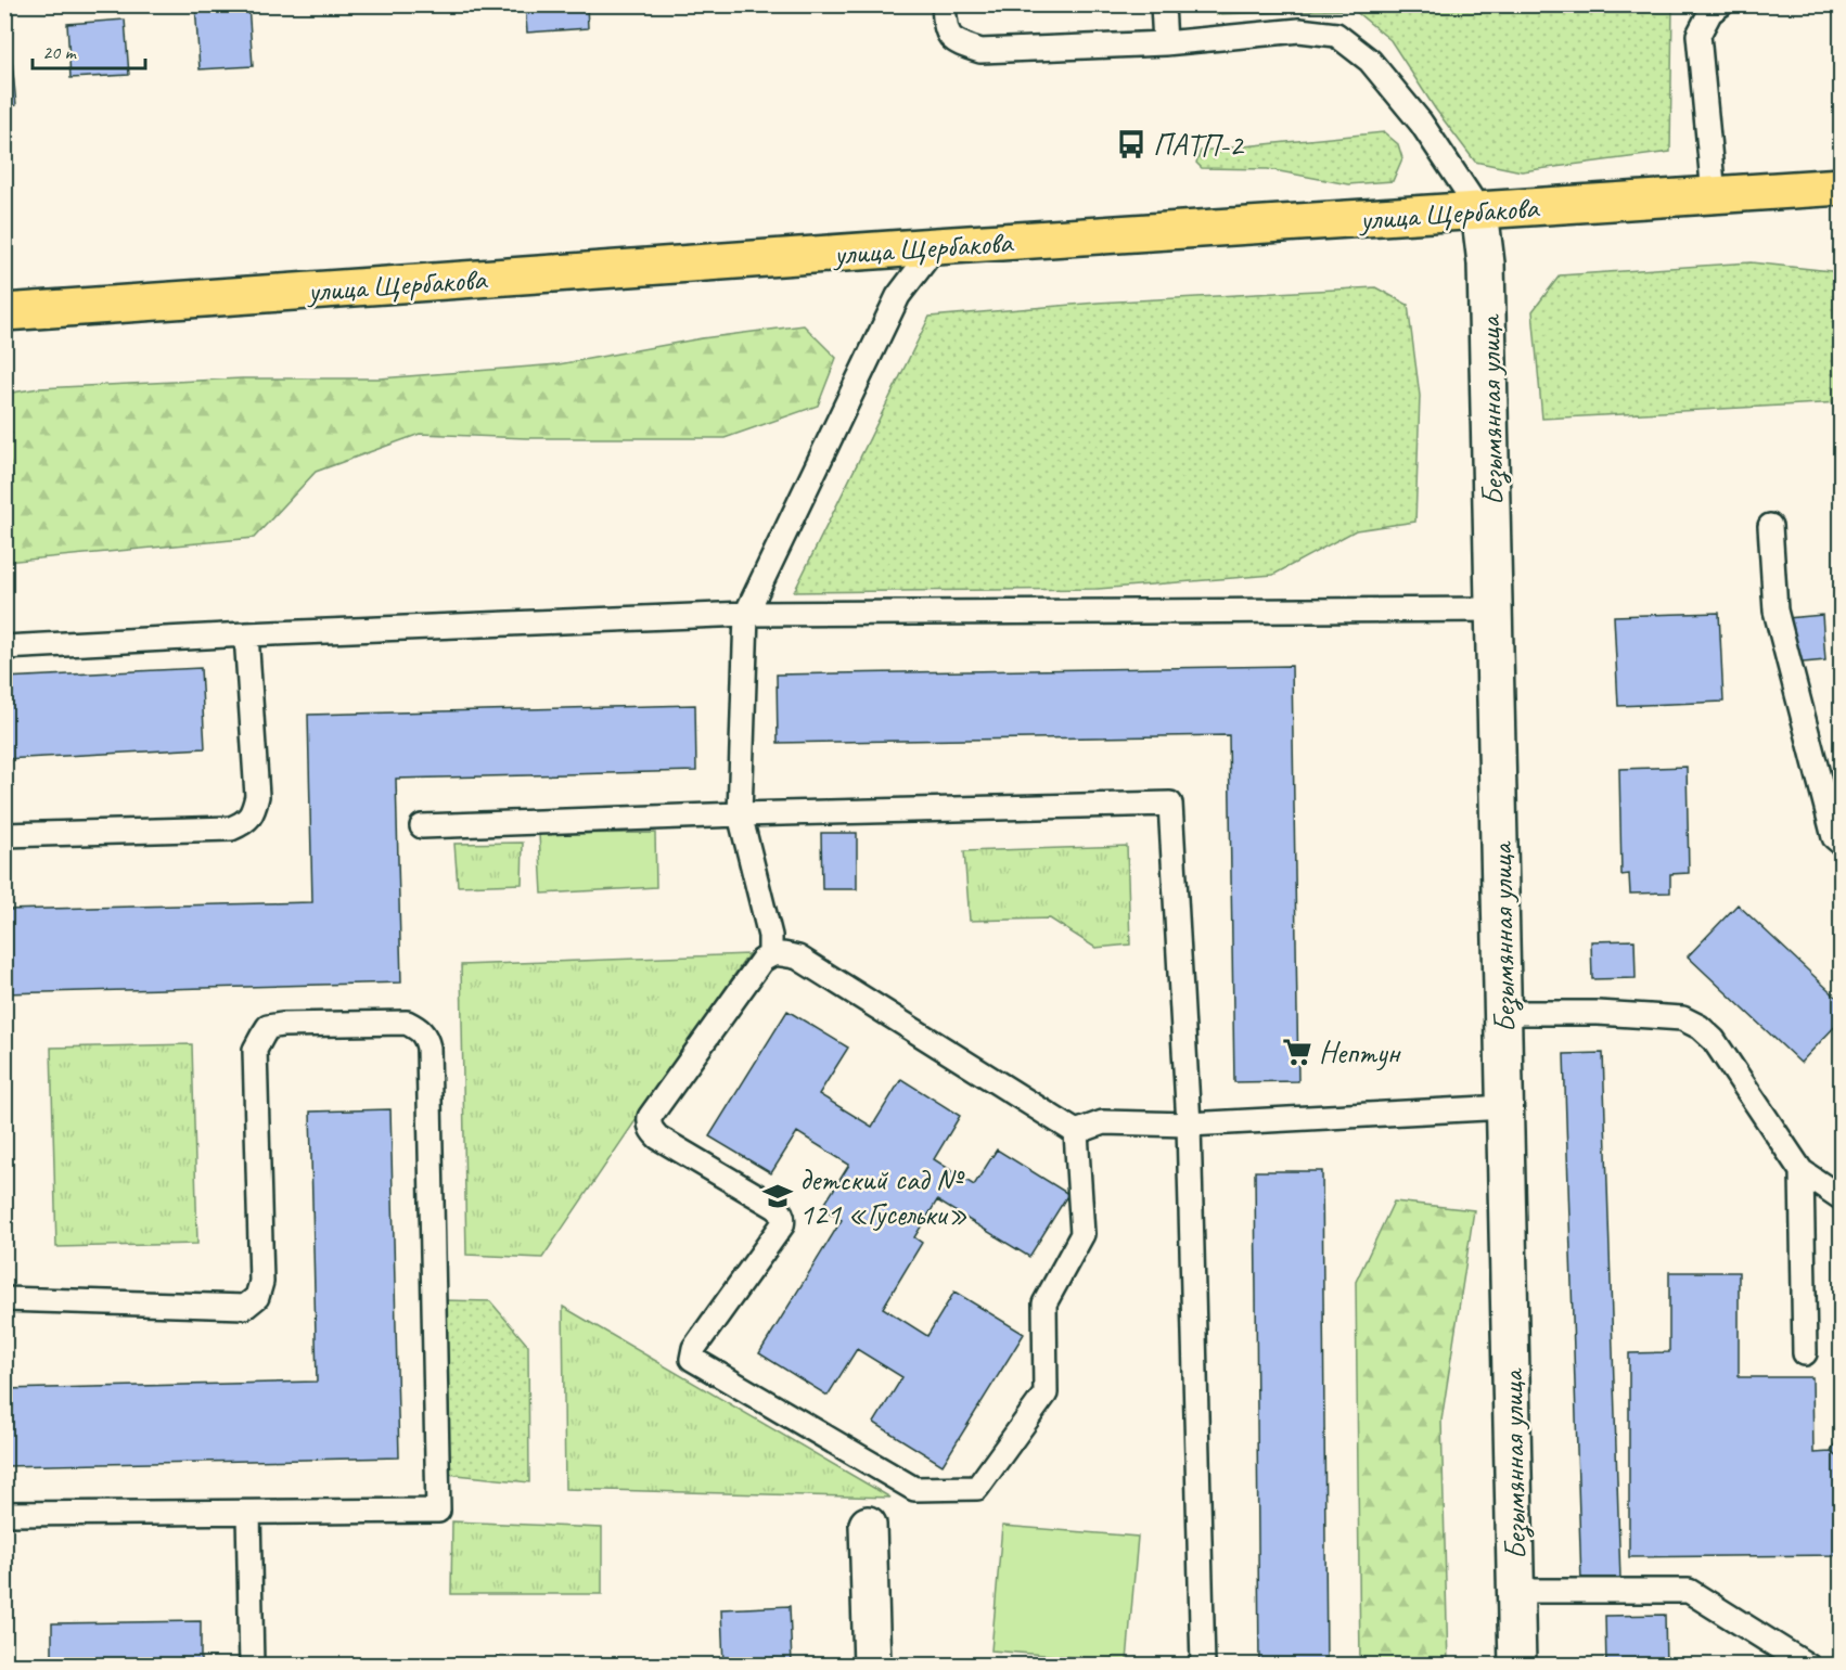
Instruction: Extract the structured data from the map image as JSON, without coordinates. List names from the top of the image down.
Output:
{
  "streets": {
    "main road": ["улица Щербакова"],
    "street": ["Безымянная улица"]
  },
  "crossings": [
    ["улица Щербакова", "Безымянная улица"]
  ],
  "places": {
    "bus stop": ["ПАТП-2"],
    "supermarket": ["Нептун"],
    "school or university": ["детский сад № 121 «Гусельки»"]
  },
  "scale_bar": "20 m"
}
